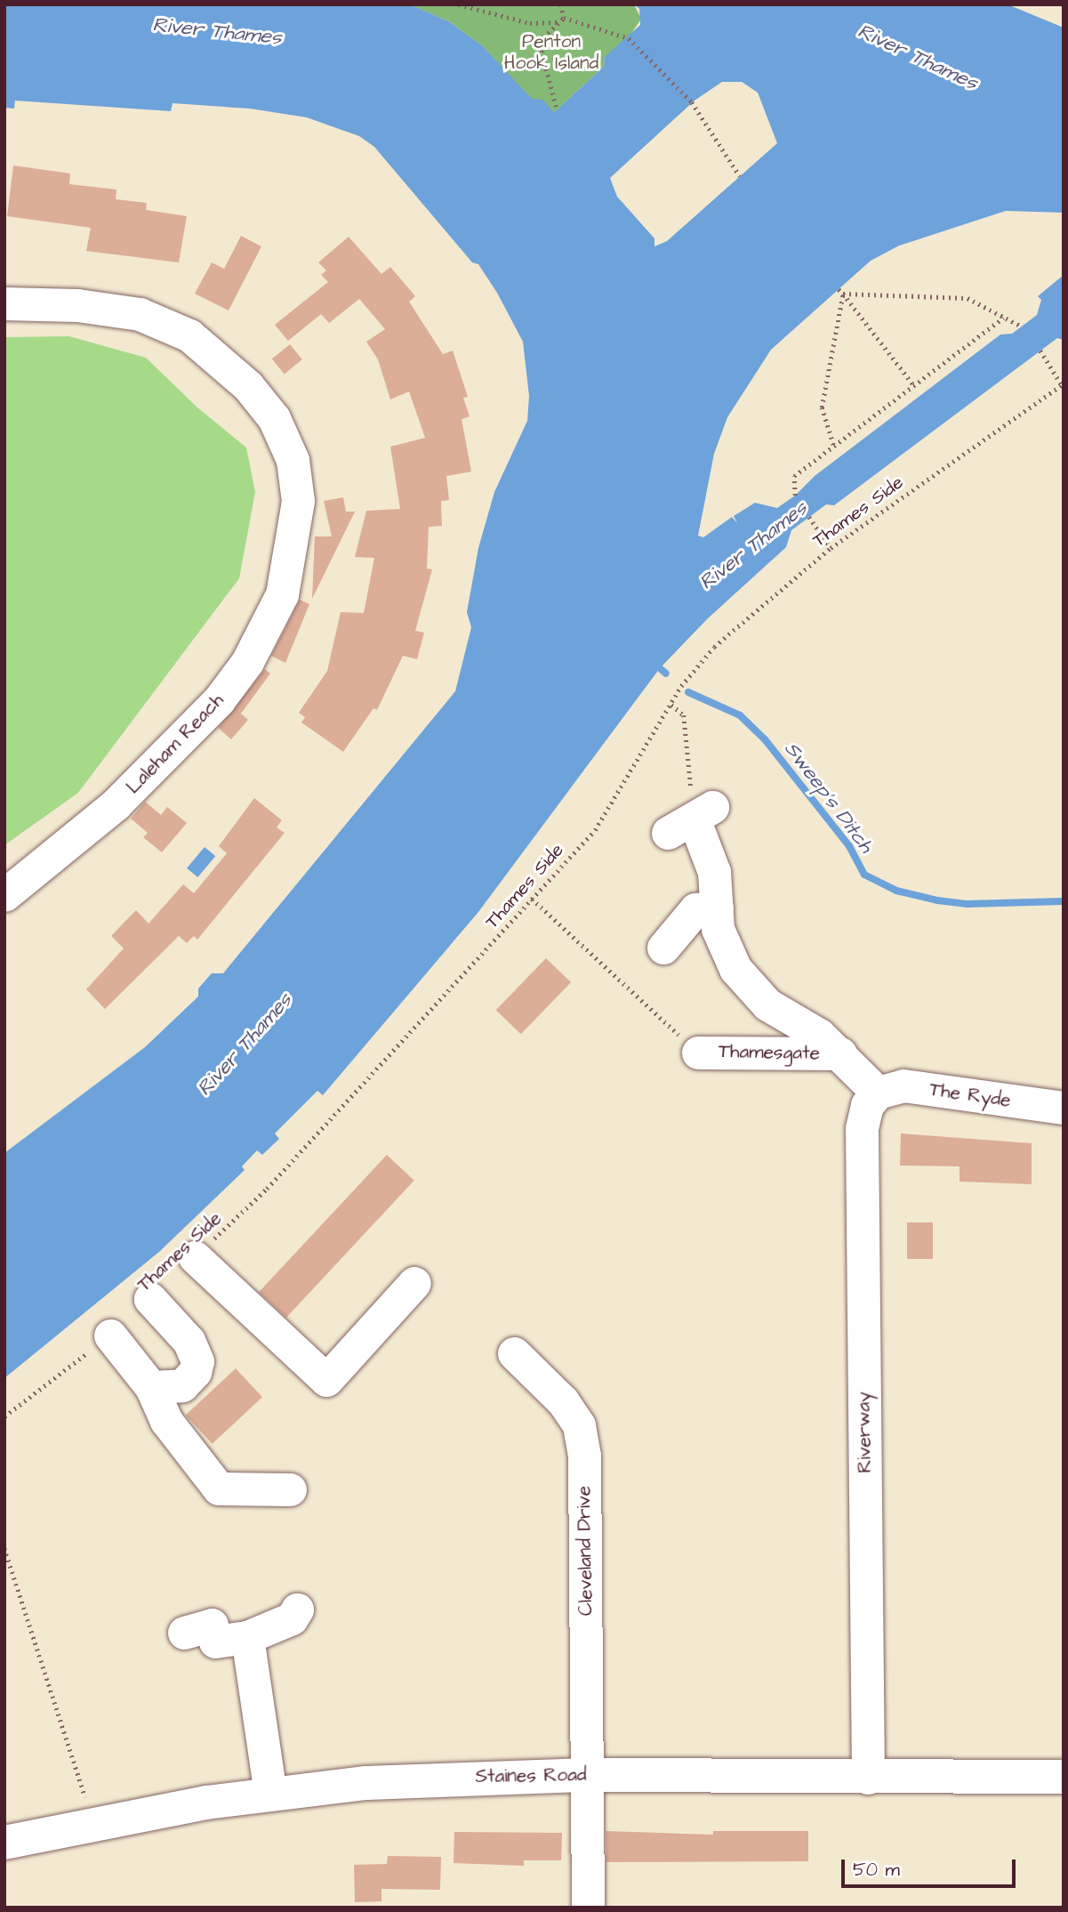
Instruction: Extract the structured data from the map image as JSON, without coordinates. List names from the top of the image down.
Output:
{
  "streets": {
    "main road": ["Staines Road"],
    "street": [
      "Laleham Reach",
      "Thamesgate",
      "The Ryde",
      "Riverway",
      "Cleveland Drive"
    ],
    "path": ["Thames Side"]
  },
  "crossings": [
    ["Thamesgate", "The Ryde"],
    ["Thamesgate", "Riverway"],
    ["The Ryde", "Riverway"],
    ["Riverway", "Staines Road"],
    ["Cleveland Drive", "Staines Road"]
  ],
  "water": ["River Thames", "Sweep's Ditch"],
  "parks": ["Penton Hook Island"],
  "scale_bar": "50 m"
}
